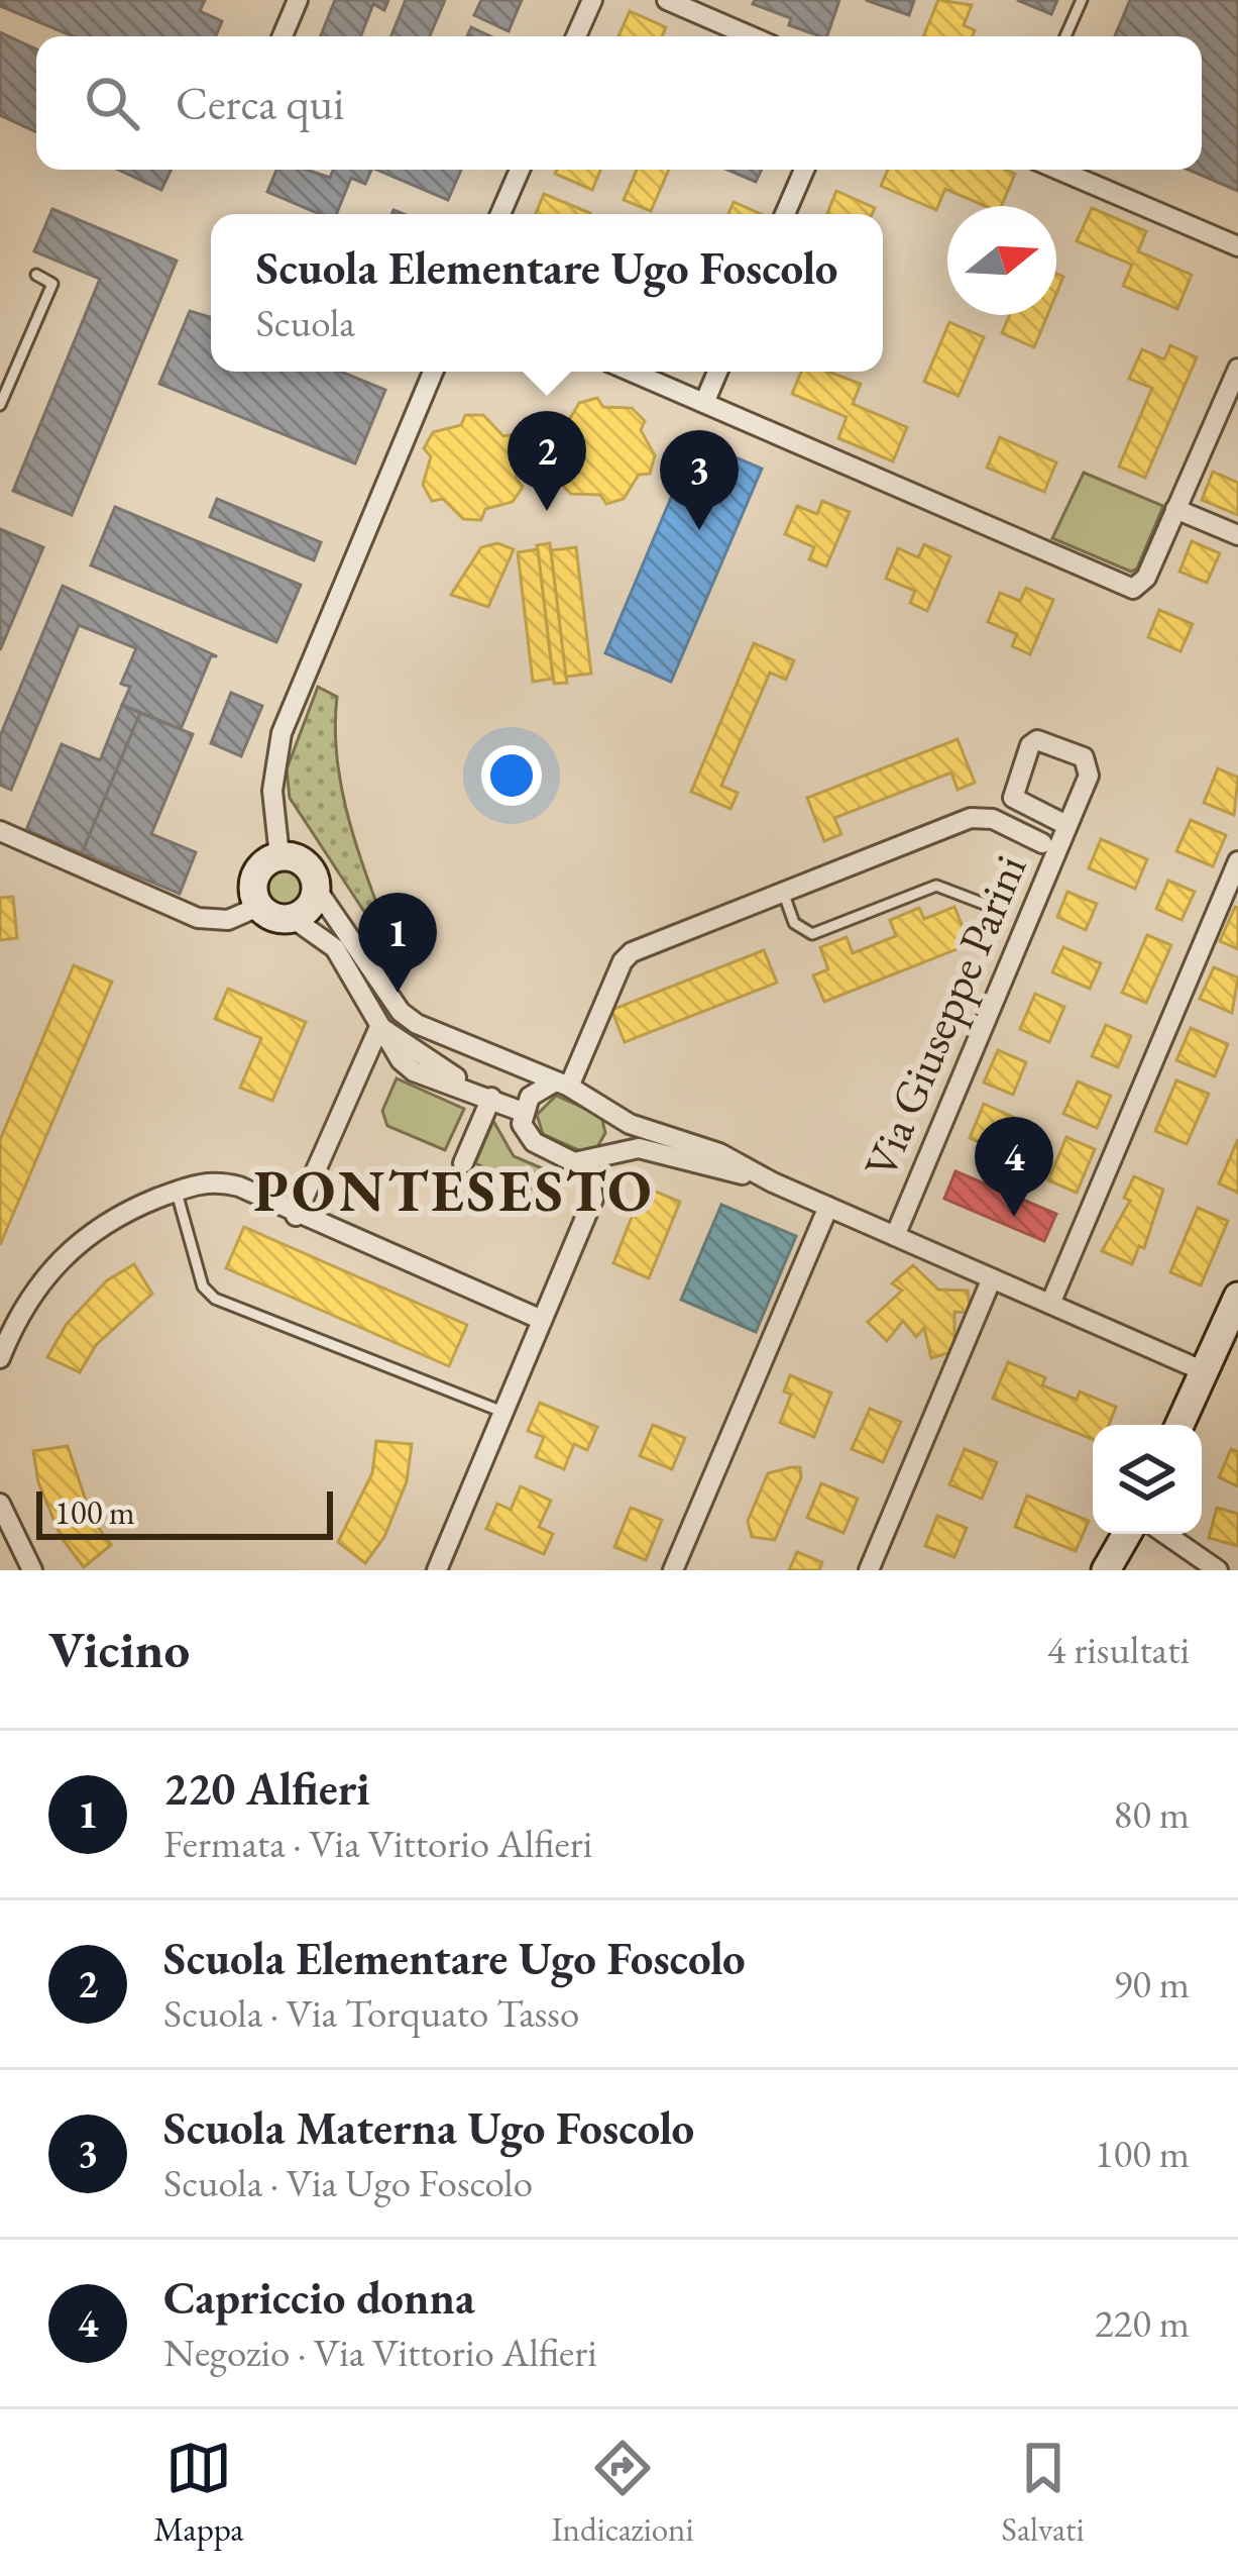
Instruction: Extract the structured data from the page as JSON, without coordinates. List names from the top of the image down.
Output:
{
  "streets": {
    "street": ["Via Giuseppe Parini"]
  },
  "districts": ["PONTESESTO"],
  "scale_bar": "100 m",
  "north": "right",
  "page": {
    "search": "Cerca qui",
    "popup": ["Scuola Elementare Ugo Foscolo", "Scuola"],
    "pins": [
      "2",
      "3",
      "1",
      "4"
    ],
    "scale": "100 m",
    "heading": ["Vicino", "4 risultati"],
    "list": [
      {
        "mark": "1",
        "name": "220 Alfieri",
        "note": "Fermata · Via Vittorio Alfieri",
        "value": "80 m"
      },
      {
        "mark": "2",
        "name": "Scuola Elementare Ugo Foscolo",
        "note": "Scuola · Via Torquato Tasso",
        "value": "90 m"
      },
      {
        "mark": "3",
        "name": "Scuola Materna Ugo Foscolo",
        "note": "Scuola · Via Ugo Foscolo",
        "value": "100 m"
      },
      {
        "mark": "4",
        "name": "Capriccio donna",
        "note": "Negozio · Via Vittorio Alfieri",
        "value": "220 m"
      }
    ],
    "nav": ["Mappa", "Indicazioni", "Salvati"]
  }
}
